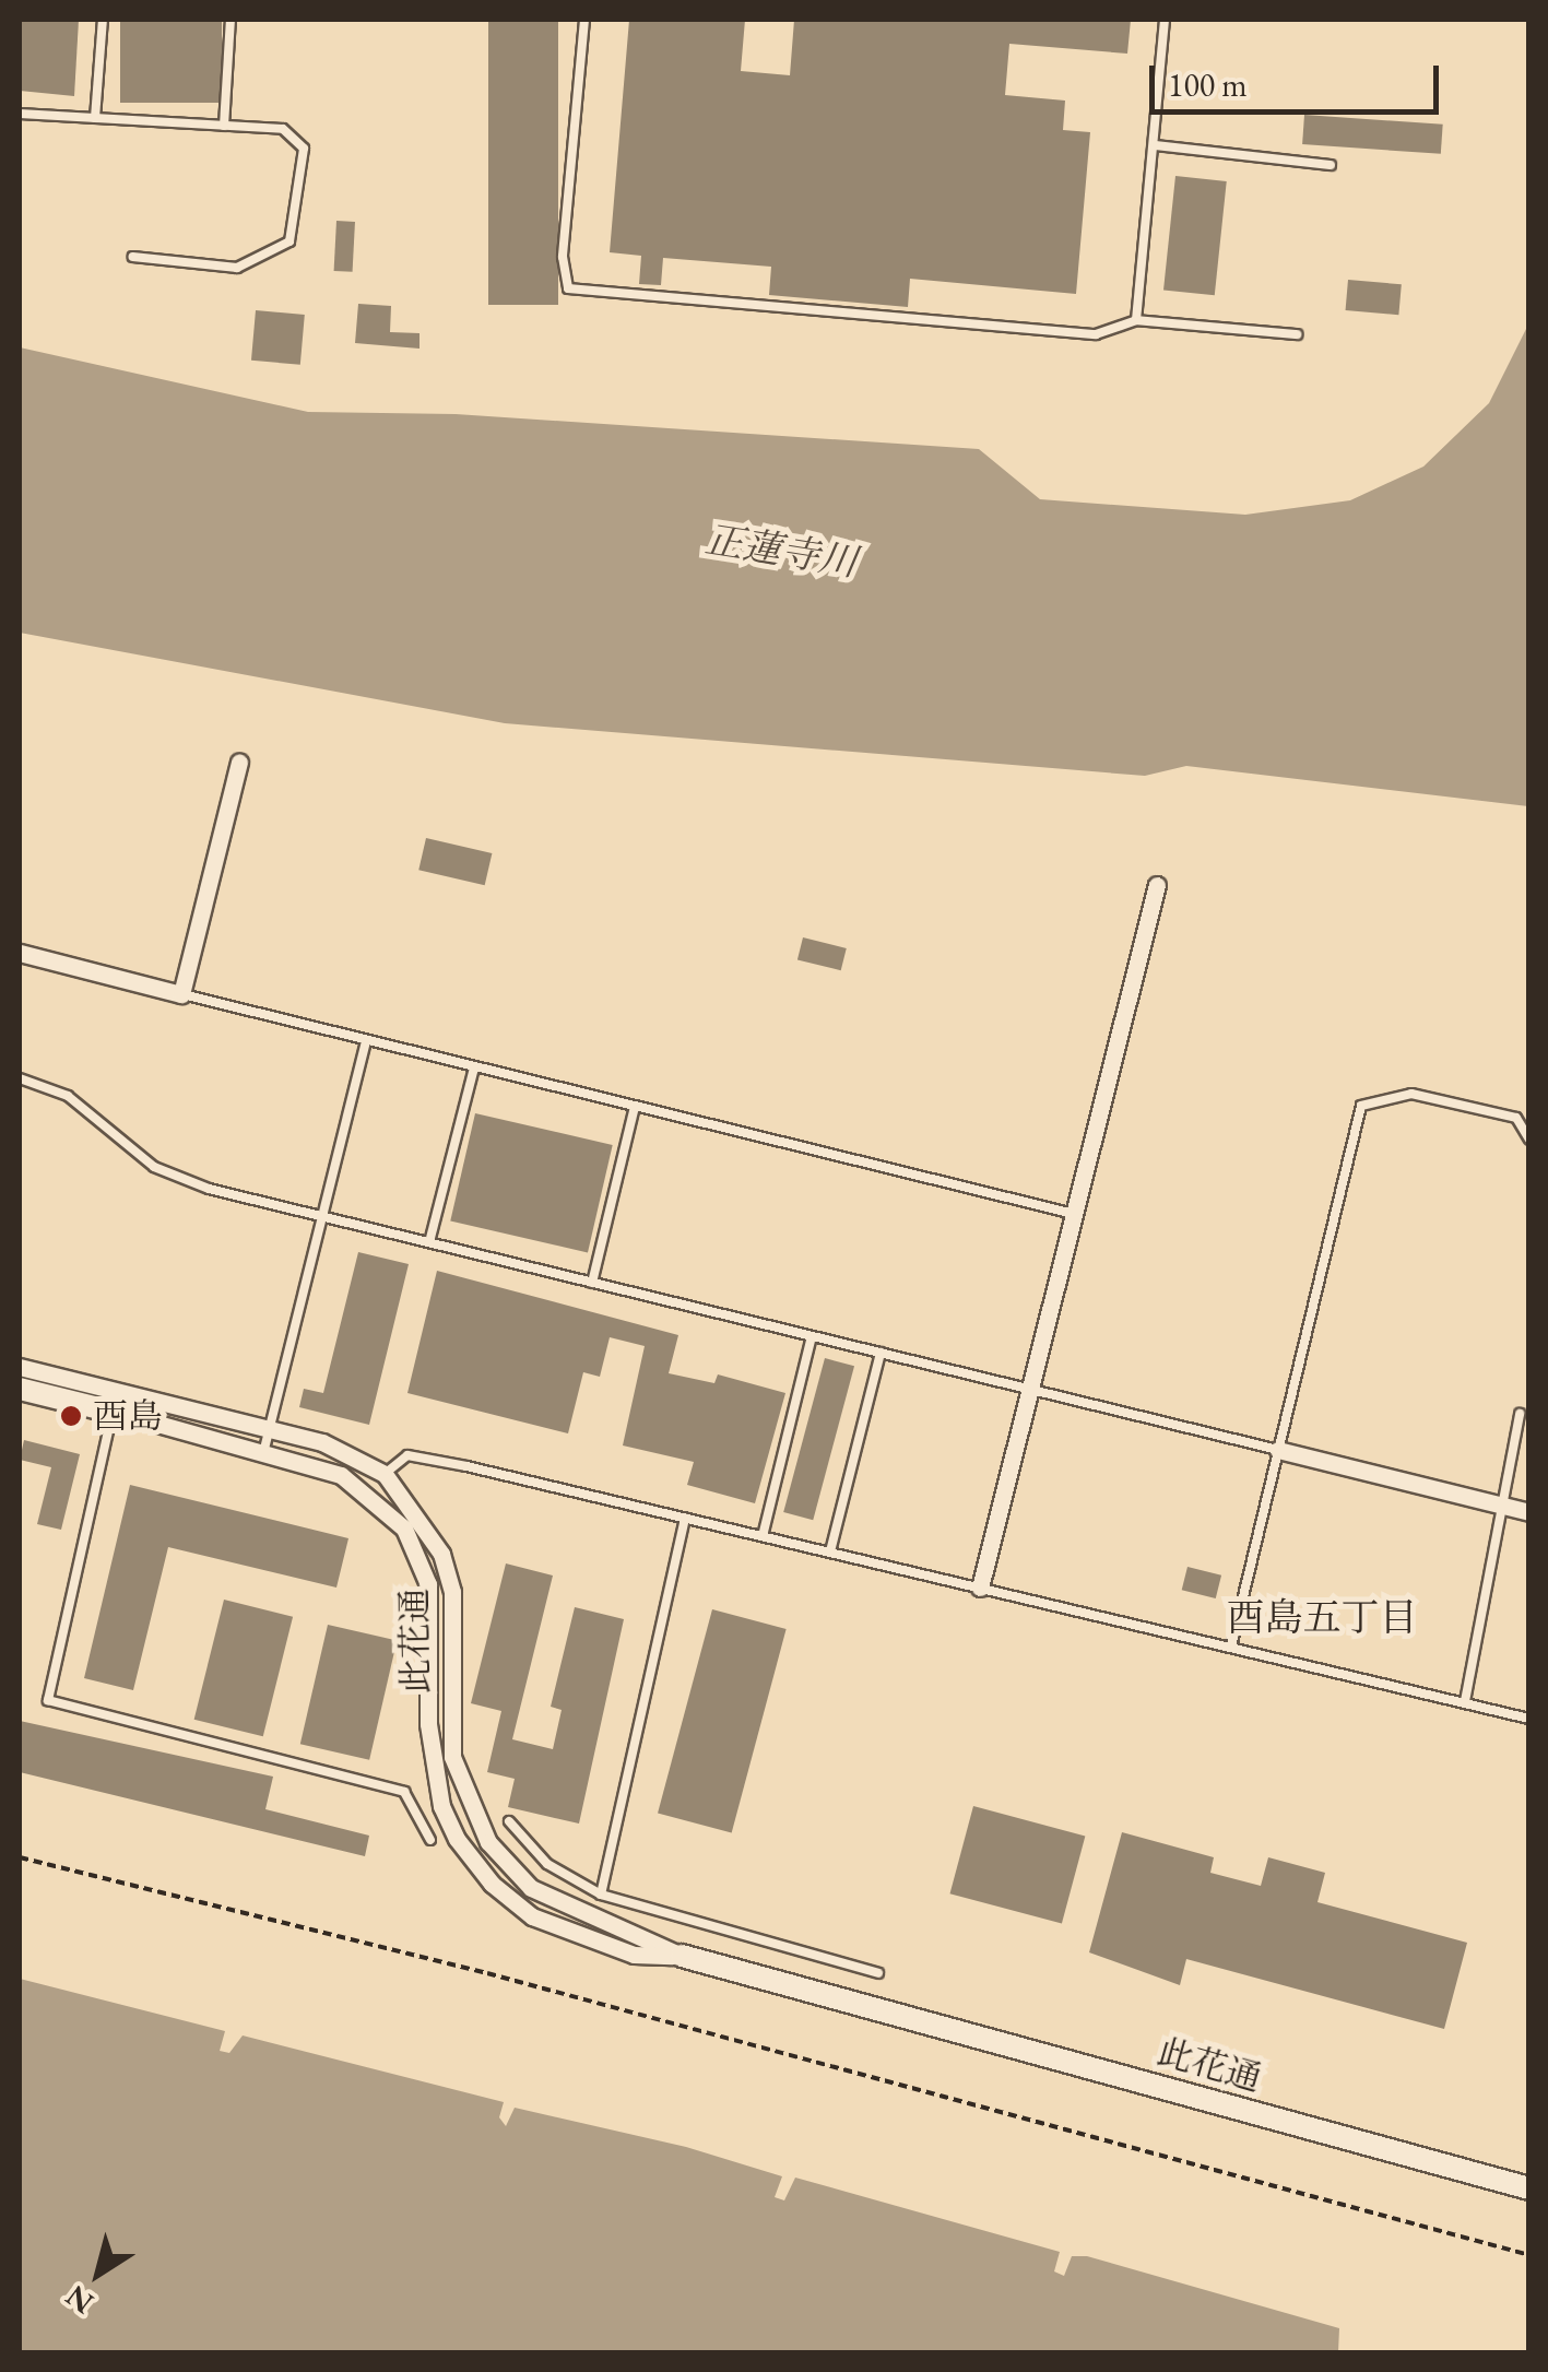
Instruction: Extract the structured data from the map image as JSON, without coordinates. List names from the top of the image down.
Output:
{
  "streets": {
    "street": ["此花通"]
  },
  "districts": ["酉島五丁目"],
  "water": ["正蓮寺川"],
  "places": ["酉島"],
  "scale_bar": "100 m",
  "north": "bottom left"
}
